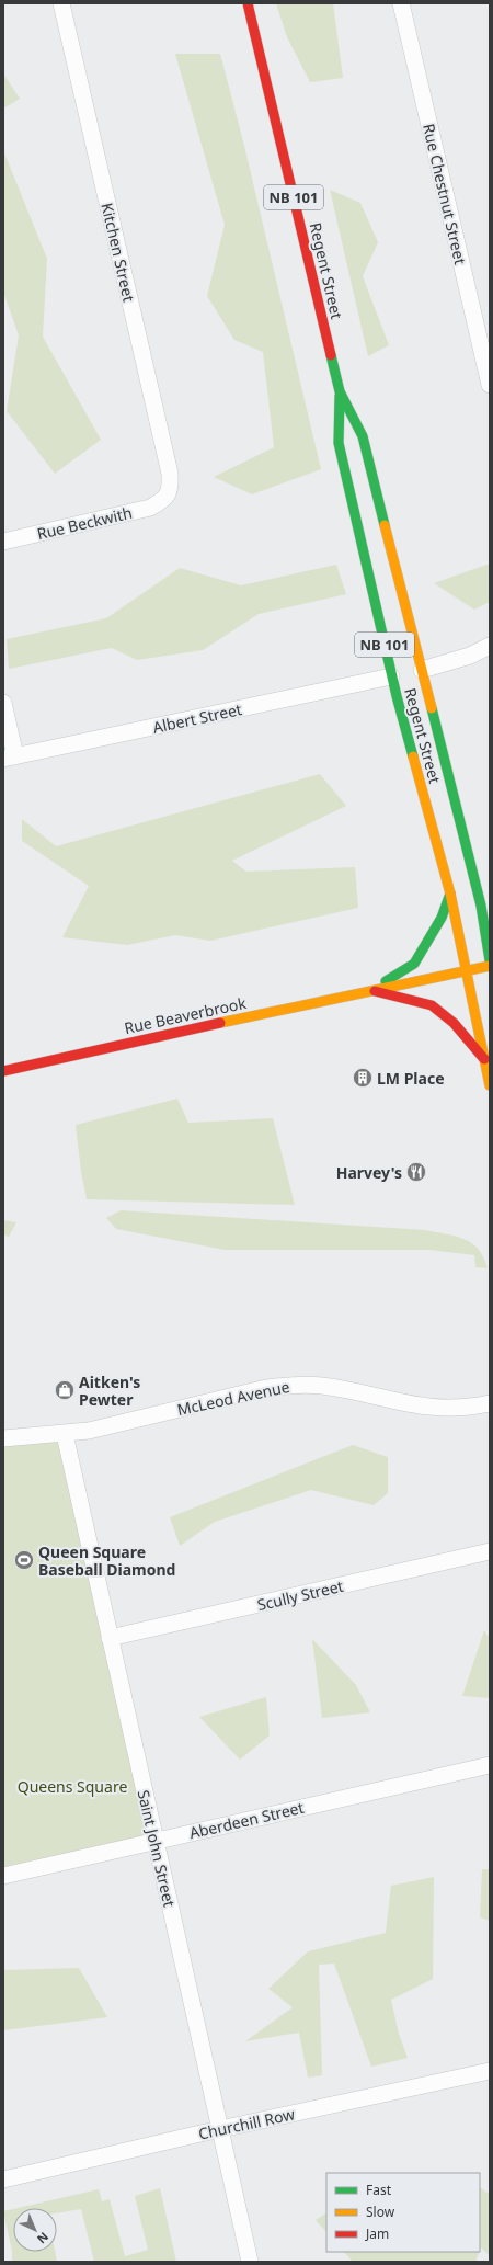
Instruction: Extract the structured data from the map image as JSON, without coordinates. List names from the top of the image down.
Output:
{
  "streets": {
    "main road": ["NB 101", "Regent Street", "Rue Beaverbrook"],
    "street": [
      "Rue Chestnut Street",
      "Kitchen Street",
      "Rue Beckwith",
      "Albert Street",
      "McLeod Avenue",
      "Scully Street",
      "Aberdeen Street",
      "Saint John Street",
      "Churchill Row"
    ]
  },
  "crossings": [
    ["Kitchen Street", "Rue Beckwith"],
    ["Regent Street", "Albert Street"],
    ["Regent Street", "Rue Beaverbrook"],
    ["McLeod Avenue", "Saint John Street"],
    ["Scully Street", "Saint John Street"],
    ["Aberdeen Street", "Saint John Street"],
    ["Saint John Street", "Churchill Row"]
  ],
  "parks": ["Queens Square"],
  "places": {
    "building": ["LM Place"],
    "restaurant": ["Harvey's"],
    "shop": ["Aitken's Pewter"],
    "sports": ["Queen Square Baseball Diamond"]
  },
  "legend": ["Fast", "Slow", "Jam"],
  "north": "bottom right"
}
